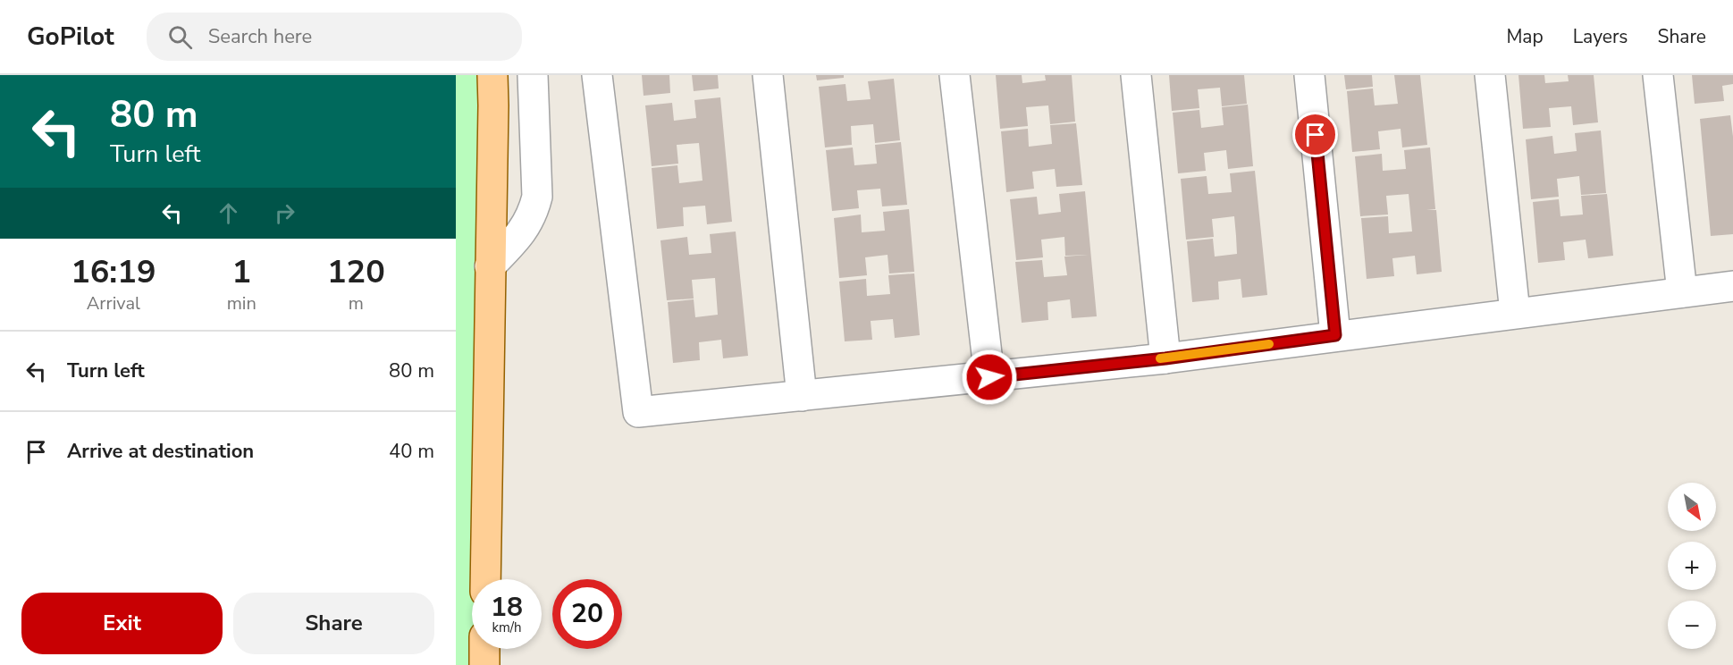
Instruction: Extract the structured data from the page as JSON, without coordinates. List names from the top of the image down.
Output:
{
  "north": "bottom right",
  "page": {
    "header": "GoPilot",
    "search": "Search here",
    "nav": ["Map", "Layers", "Share"],
    "turn": ["80 m", "Turn left"],
    "eta": [
      "16:19",
      "Arrival",
      "1",
      "min",
      "120",
      "m"
    ],
    "list": [
      {
        "name": "Turn left",
        "value": "80 m"
      },
      {
        "name": "Arrive at destination",
        "value": "40 m"
      }
    ],
    "map_buttons": ["+", "−"],
    "speed": "18 km/h",
    "limit": "20",
    "buttons": ["Exit", "Share"]
  }
}
